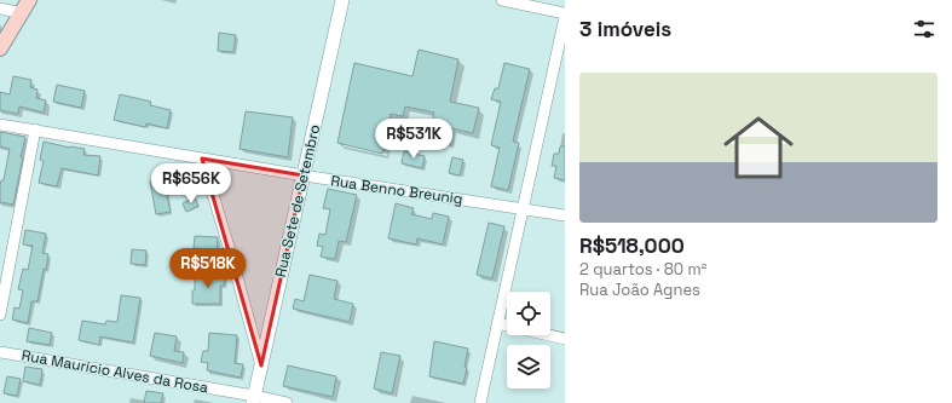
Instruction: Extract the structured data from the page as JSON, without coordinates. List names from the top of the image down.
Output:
{
  "streets": {
    "street": ["Rua Benno Breunig", "Rua Sete de Setembro", "Rua Maurício Alves da Rosa"]
  },
  "crossings": [
    ["Rua Benno Breunig", "Rua Sete de Setembro"],
    ["Rua Sete de Setembro", "Rua Maurício Alves da Rosa"]
  ],
  "page": {
    "heading": "3 imóveis",
    "list": [
      {
        "name": "R$518,000",
        "note": "2 quartos · 80 m² · Rua João Agnes"
      }
    ],
    "price": ["R$531K", "R$656K", "R$518K"]
  }
}
